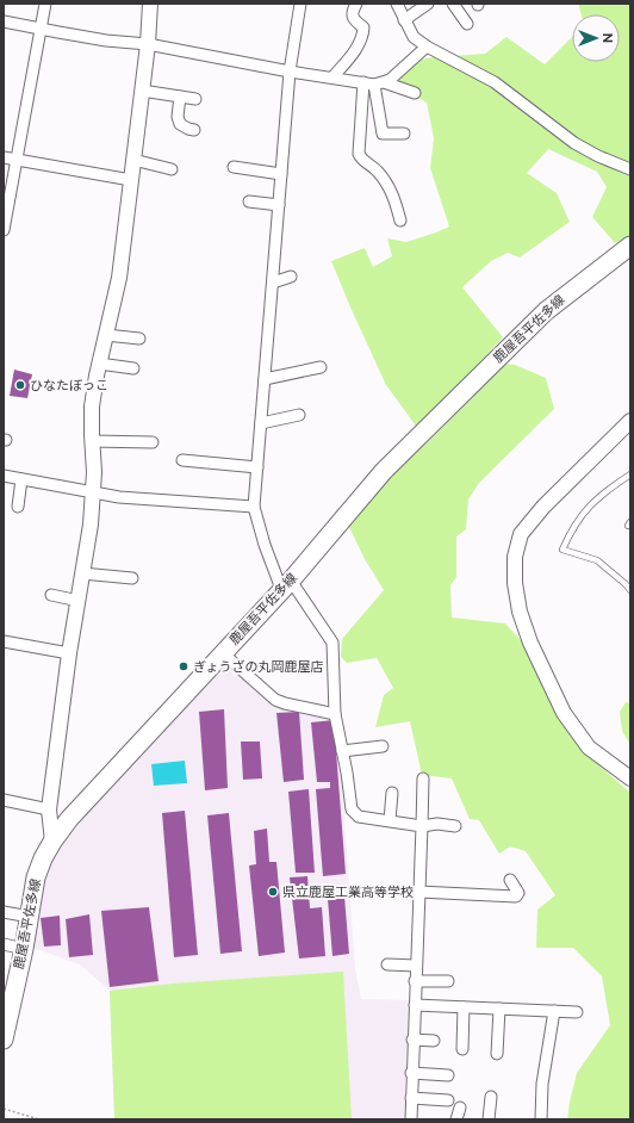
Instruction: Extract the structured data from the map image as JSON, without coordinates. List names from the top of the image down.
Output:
{
  "streets": {
    "main road": ["鹿屋吾平佐多線"]
  },
  "places": ["ひなたぼっこ", "ぎょうざの丸岡鹿屋店", "県立鹿屋工業高等学校"],
  "north": "right"
}
